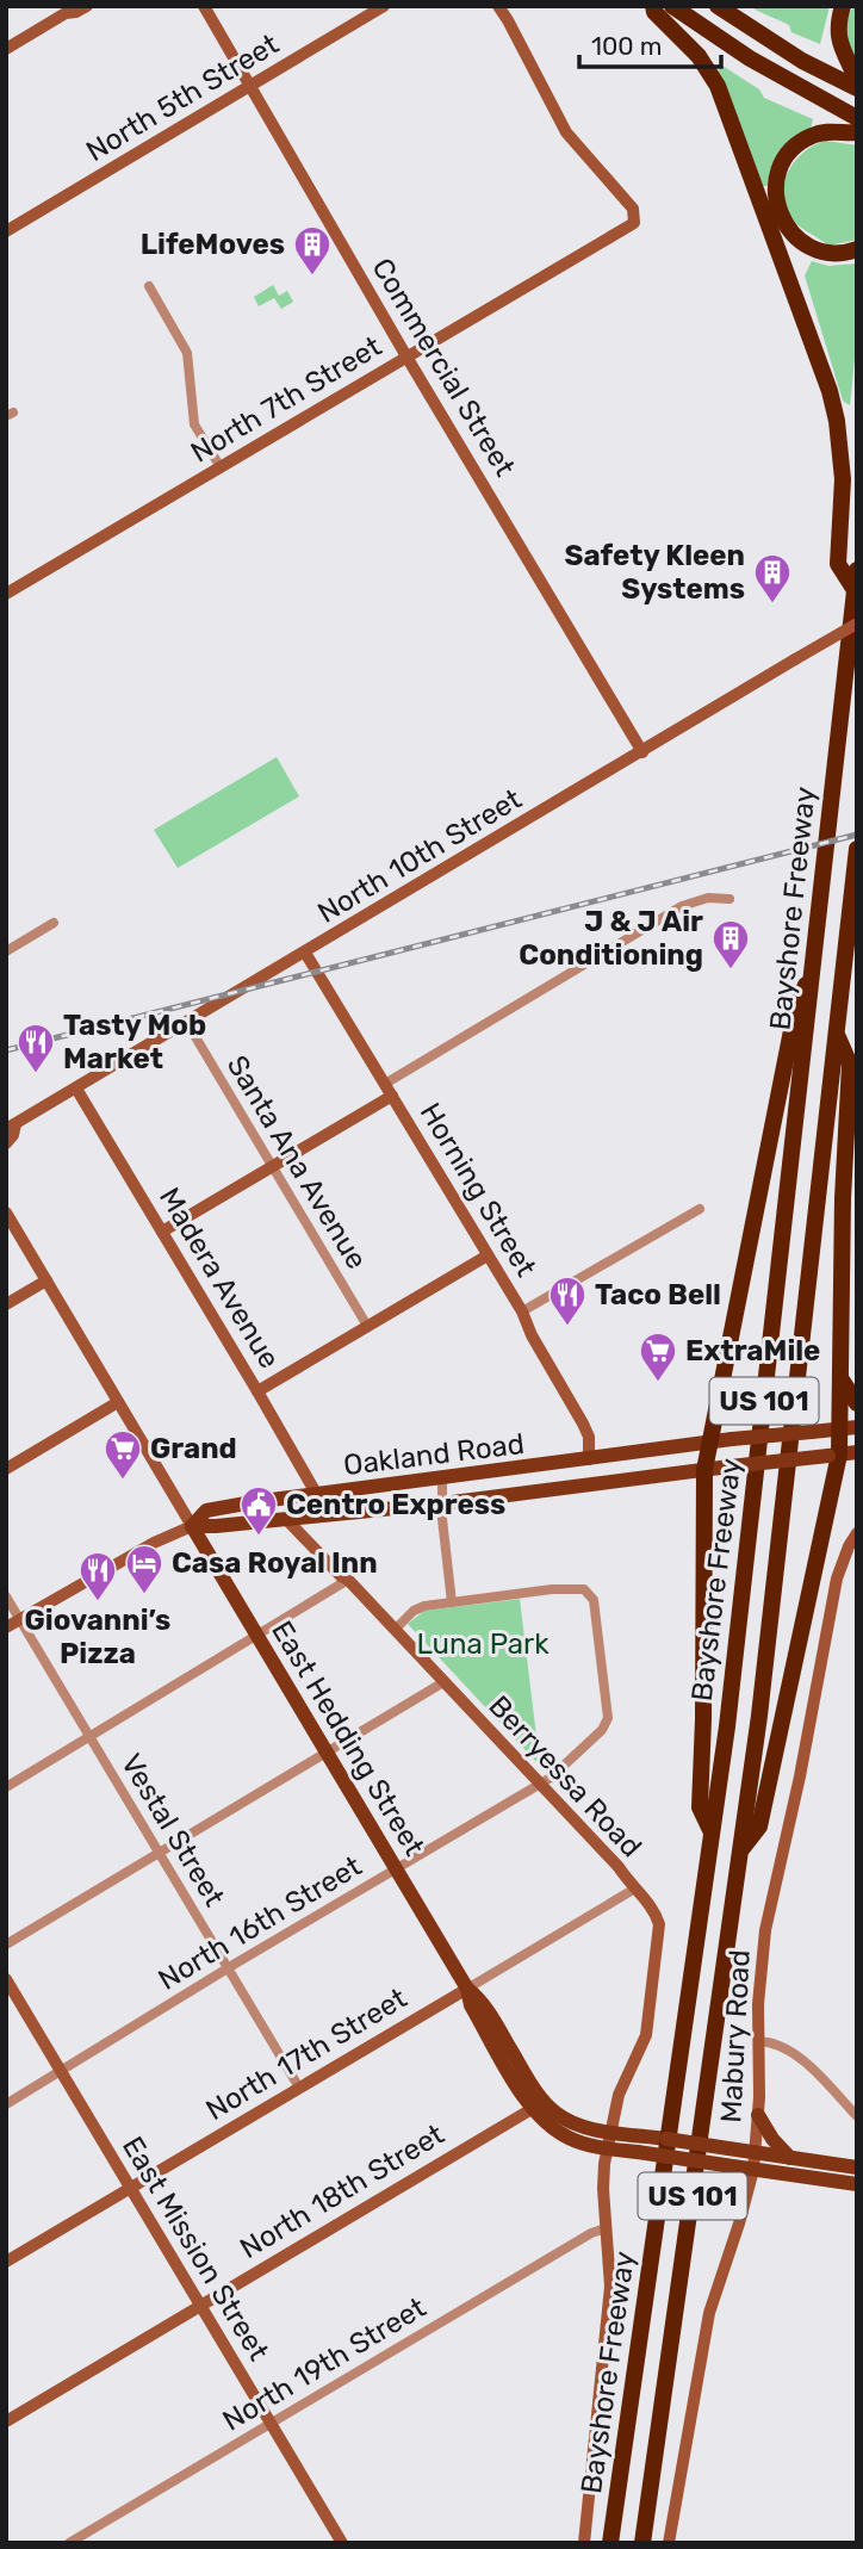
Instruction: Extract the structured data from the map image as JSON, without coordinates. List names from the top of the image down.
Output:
{
  "streets": {
    "highway": ["Bayshore Freeway", "US 101"],
    "main road": ["Oakland Road", "East Hedding Street"],
    "street": [
      "North 5th Street",
      "Commercial Street",
      "North 7th Street",
      "North 10th Street",
      "Santa Ana Avenue",
      "Horning Street",
      "Madera Avenue",
      "Berryessa Road",
      "Vestal Street",
      "North 16th Street",
      "Mabury Road",
      "North 17th Street",
      "North 18th Street",
      "East Mission Street",
      "North 19th Street"
    ]
  },
  "crossings": [
    ["North 5th Street", "Commercial Street"],
    ["Commercial Street", "North 7th Street"],
    ["Commercial Street", "North 10th Street"],
    ["North 10th Street", "Santa Ana Avenue"],
    ["North 10th Street", "Horning Street"],
    ["North 10th Street", "Madera Avenue"],
    ["Horning Street", "Oakland Road"],
    ["Madera Avenue", "Oakland Road"],
    ["Oakland Road", "East Hedding Street"],
    ["Oakland Road", "Berryessa Road"],
    ["East Hedding Street", "Berryessa Road"],
    ["East Hedding Street", "North 16th Street"],
    ["East Hedding Street", "Mabury Road"],
    ["East Hedding Street", "North 17th Street"],
    ["East Hedding Street", "North 18th Street"],
    ["Berryessa Road", "North 16th Street"],
    ["Berryessa Road", "North 17th Street"],
    ["Berryessa Road", "North 19th Street"],
    ["Vestal Street", "North 16th Street"],
    ["Vestal Street", "North 17th Street"],
    ["North 16th Street", "East Mission Street"],
    ["North 17th Street", "East Mission Street"],
    ["North 18th Street", "East Mission Street"],
    ["East Mission Street", "North 19th Street"]
  ],
  "parks": ["Luna Park"],
  "places": {
    "building": ["LifeMoves", "Safety Kleen Systems", "J & J Air Conditioning"],
    "restaurant": ["Tasty Mob Market", "Taco Bell", "Giovanni’s Pizza"],
    "supermarket": ["ExtraMile", "Grand"],
    "public building": ["Centro Express"],
    "hotel": ["Casa Royal Inn"]
  },
  "scale_bar": "100 m"
}
